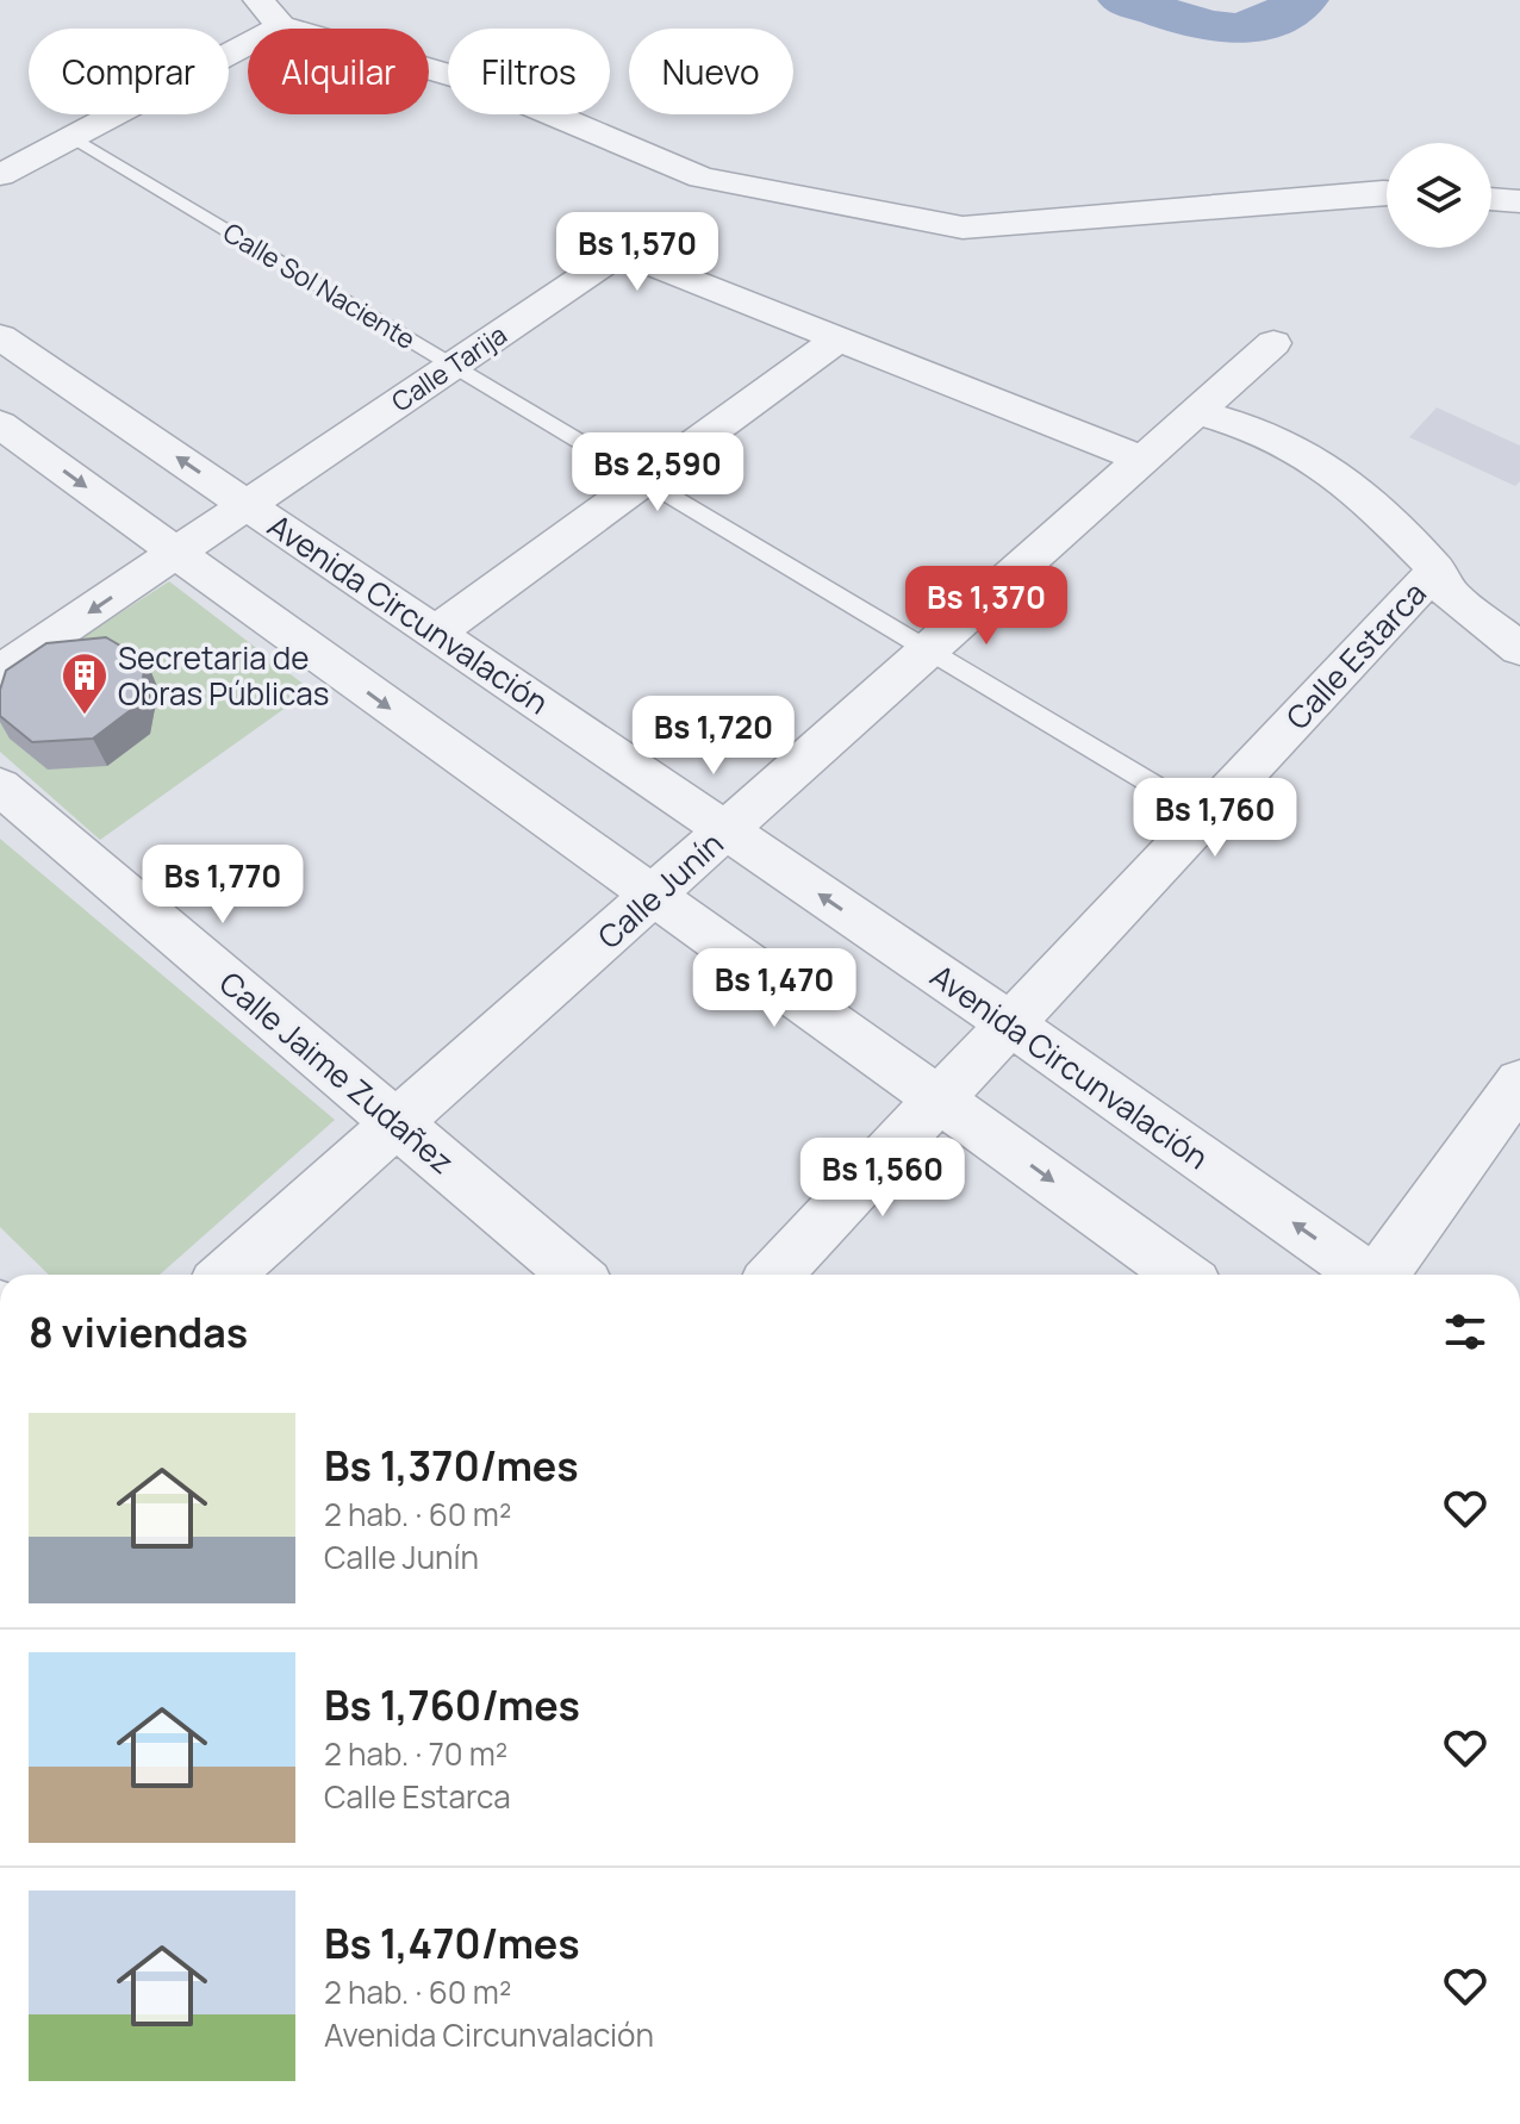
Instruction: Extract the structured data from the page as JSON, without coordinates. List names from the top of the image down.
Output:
{
  "streets": {
    "street": [
      "Calle Tarija",
      "Avenida Circunvalación",
      "Calle Estarca",
      "Calle Junín",
      "Calle Jaime Zudañez"
    ],
    "lane": ["Calle Sol Naciente"]
  },
  "crossings": [
    ["Calle Sol Naciente", "Calle Tarija"],
    ["Calle Sol Naciente", "Calle Estarca"],
    ["Calle Sol Naciente", "Calle Junín"],
    ["Calle Tarija", "Avenida Circunvalación"],
    ["Calle Tarija", "Calle Junín"],
    ["Avenida Circunvalación", "Calle Estarca"],
    ["Avenida Circunvalación", "Calle Junín"],
    ["Calle Junín", "Calle Jaime Zudañez"]
  ],
  "places": {
    "building": ["Secretaria de Obras Públicas"]
  },
  "page": {
    "chip": [
      "Comprar",
      "Alquilar",
      "Filtros",
      "Nuevo"
    ],
    "price": [
      "Bs 1,570",
      "Bs 2,590",
      "Bs 1,370",
      "Bs 1,720",
      "Bs 1,760",
      "Bs 1,770",
      "Bs 1,470",
      "Bs 1,560"
    ],
    "heading": "8 viviendas",
    "list": [
      {
        "name": "Bs 1,370/mes",
        "note": "2 hab. · 60 m² · Calle Junín"
      },
      {
        "name": "Bs 1,760/mes",
        "note": "2 hab. · 70 m² · Calle Estarca"
      },
      {
        "name": "Bs 1,470/mes",
        "note": "2 hab. · 60 m² · Avenida Circunvalación"
      }
    ]
  }
}
